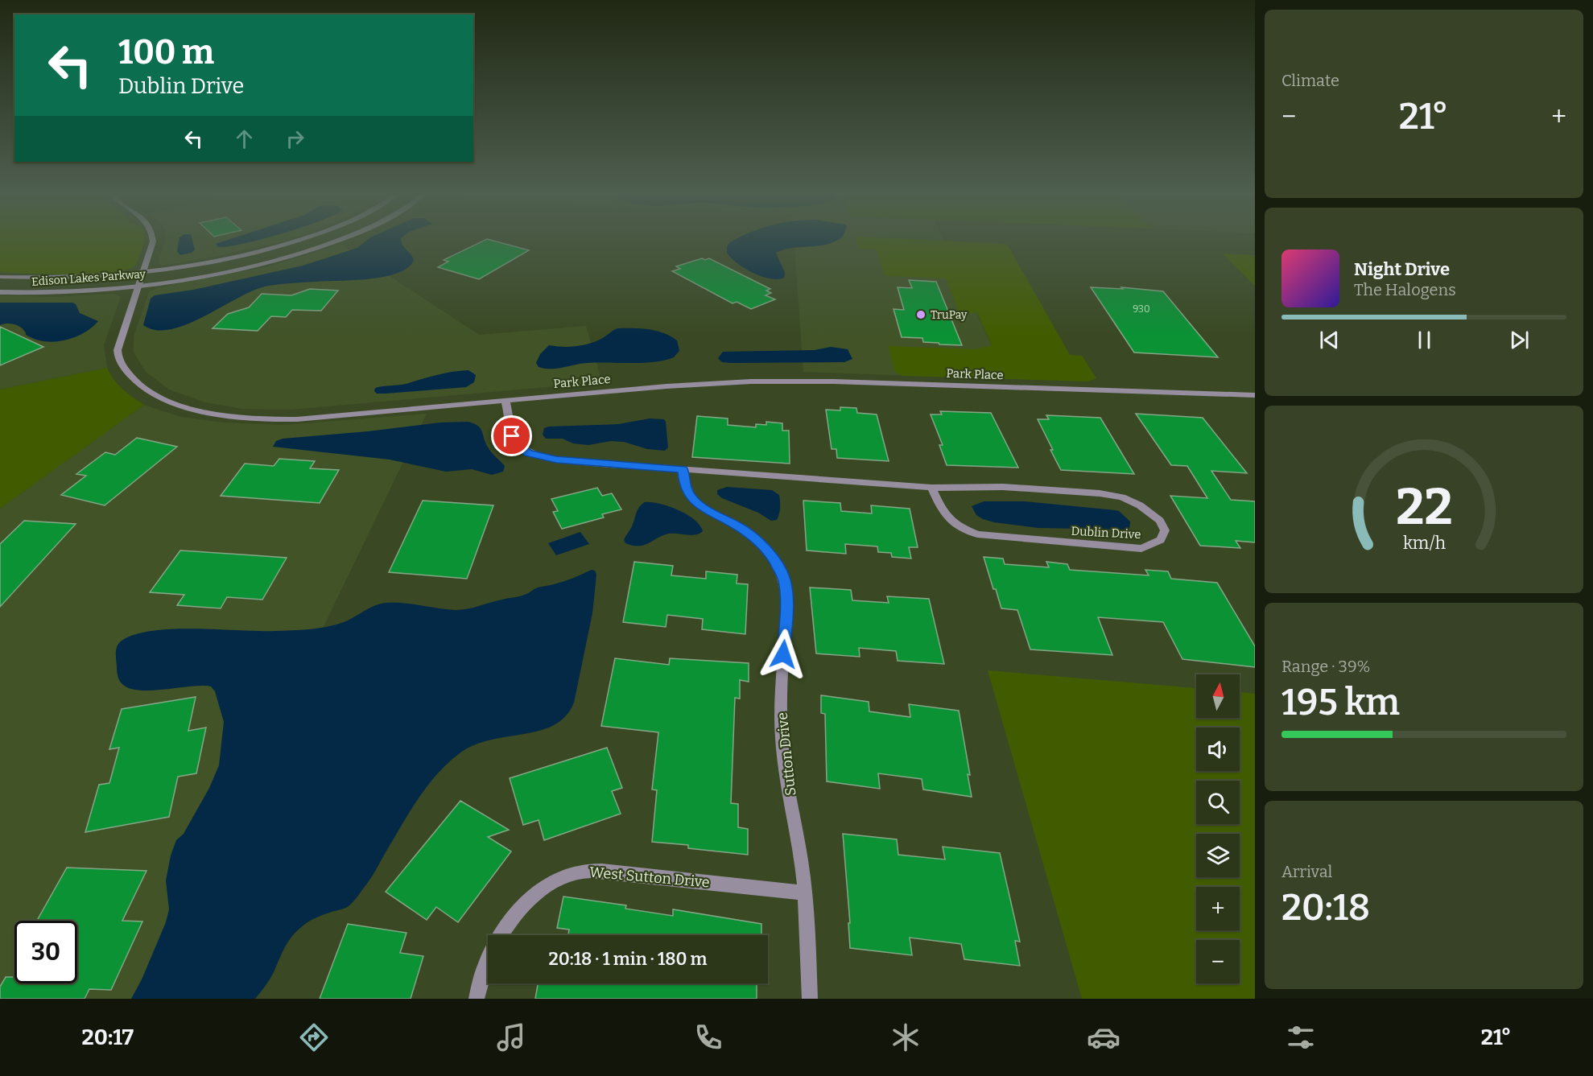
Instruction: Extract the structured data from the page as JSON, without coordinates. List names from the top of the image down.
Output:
{
  "streets": {
    "street": [
      "Edison Lakes Parkway",
      "Park Place",
      "Dublin Drive",
      "Sutton Drive",
      "West Sutton Drive"
    ]
  },
  "crossings": [
    ["Edison Lakes Parkway", "Park Place"],
    ["Park Place", "Dublin Drive"],
    ["Dublin Drive", "Sutton Drive"],
    ["Sutton Drive", "West Sutton Drive"]
  ],
  "places": ["TruPay"],
  "house_numbers": ["930"],
  "north": "top",
  "page": {
    "tile": [
      "Climate",
      ["Range · 39%", "195 km"],
      ["Arrival", "20:18"]
    ],
    "turn": ["100 m", "Dublin Drive"],
    "heat": ["−", "21°", "+"],
    "song": ["Night Drive", "The Halogens"],
    "map_buttons": ["+", "−"],
    "limit": "30",
    "trip": "20:18 · 1 min · 180 m",
    "tabs": ["20:17", "21°"],
    "gauge": ["22", "km/h"]
  }
}
